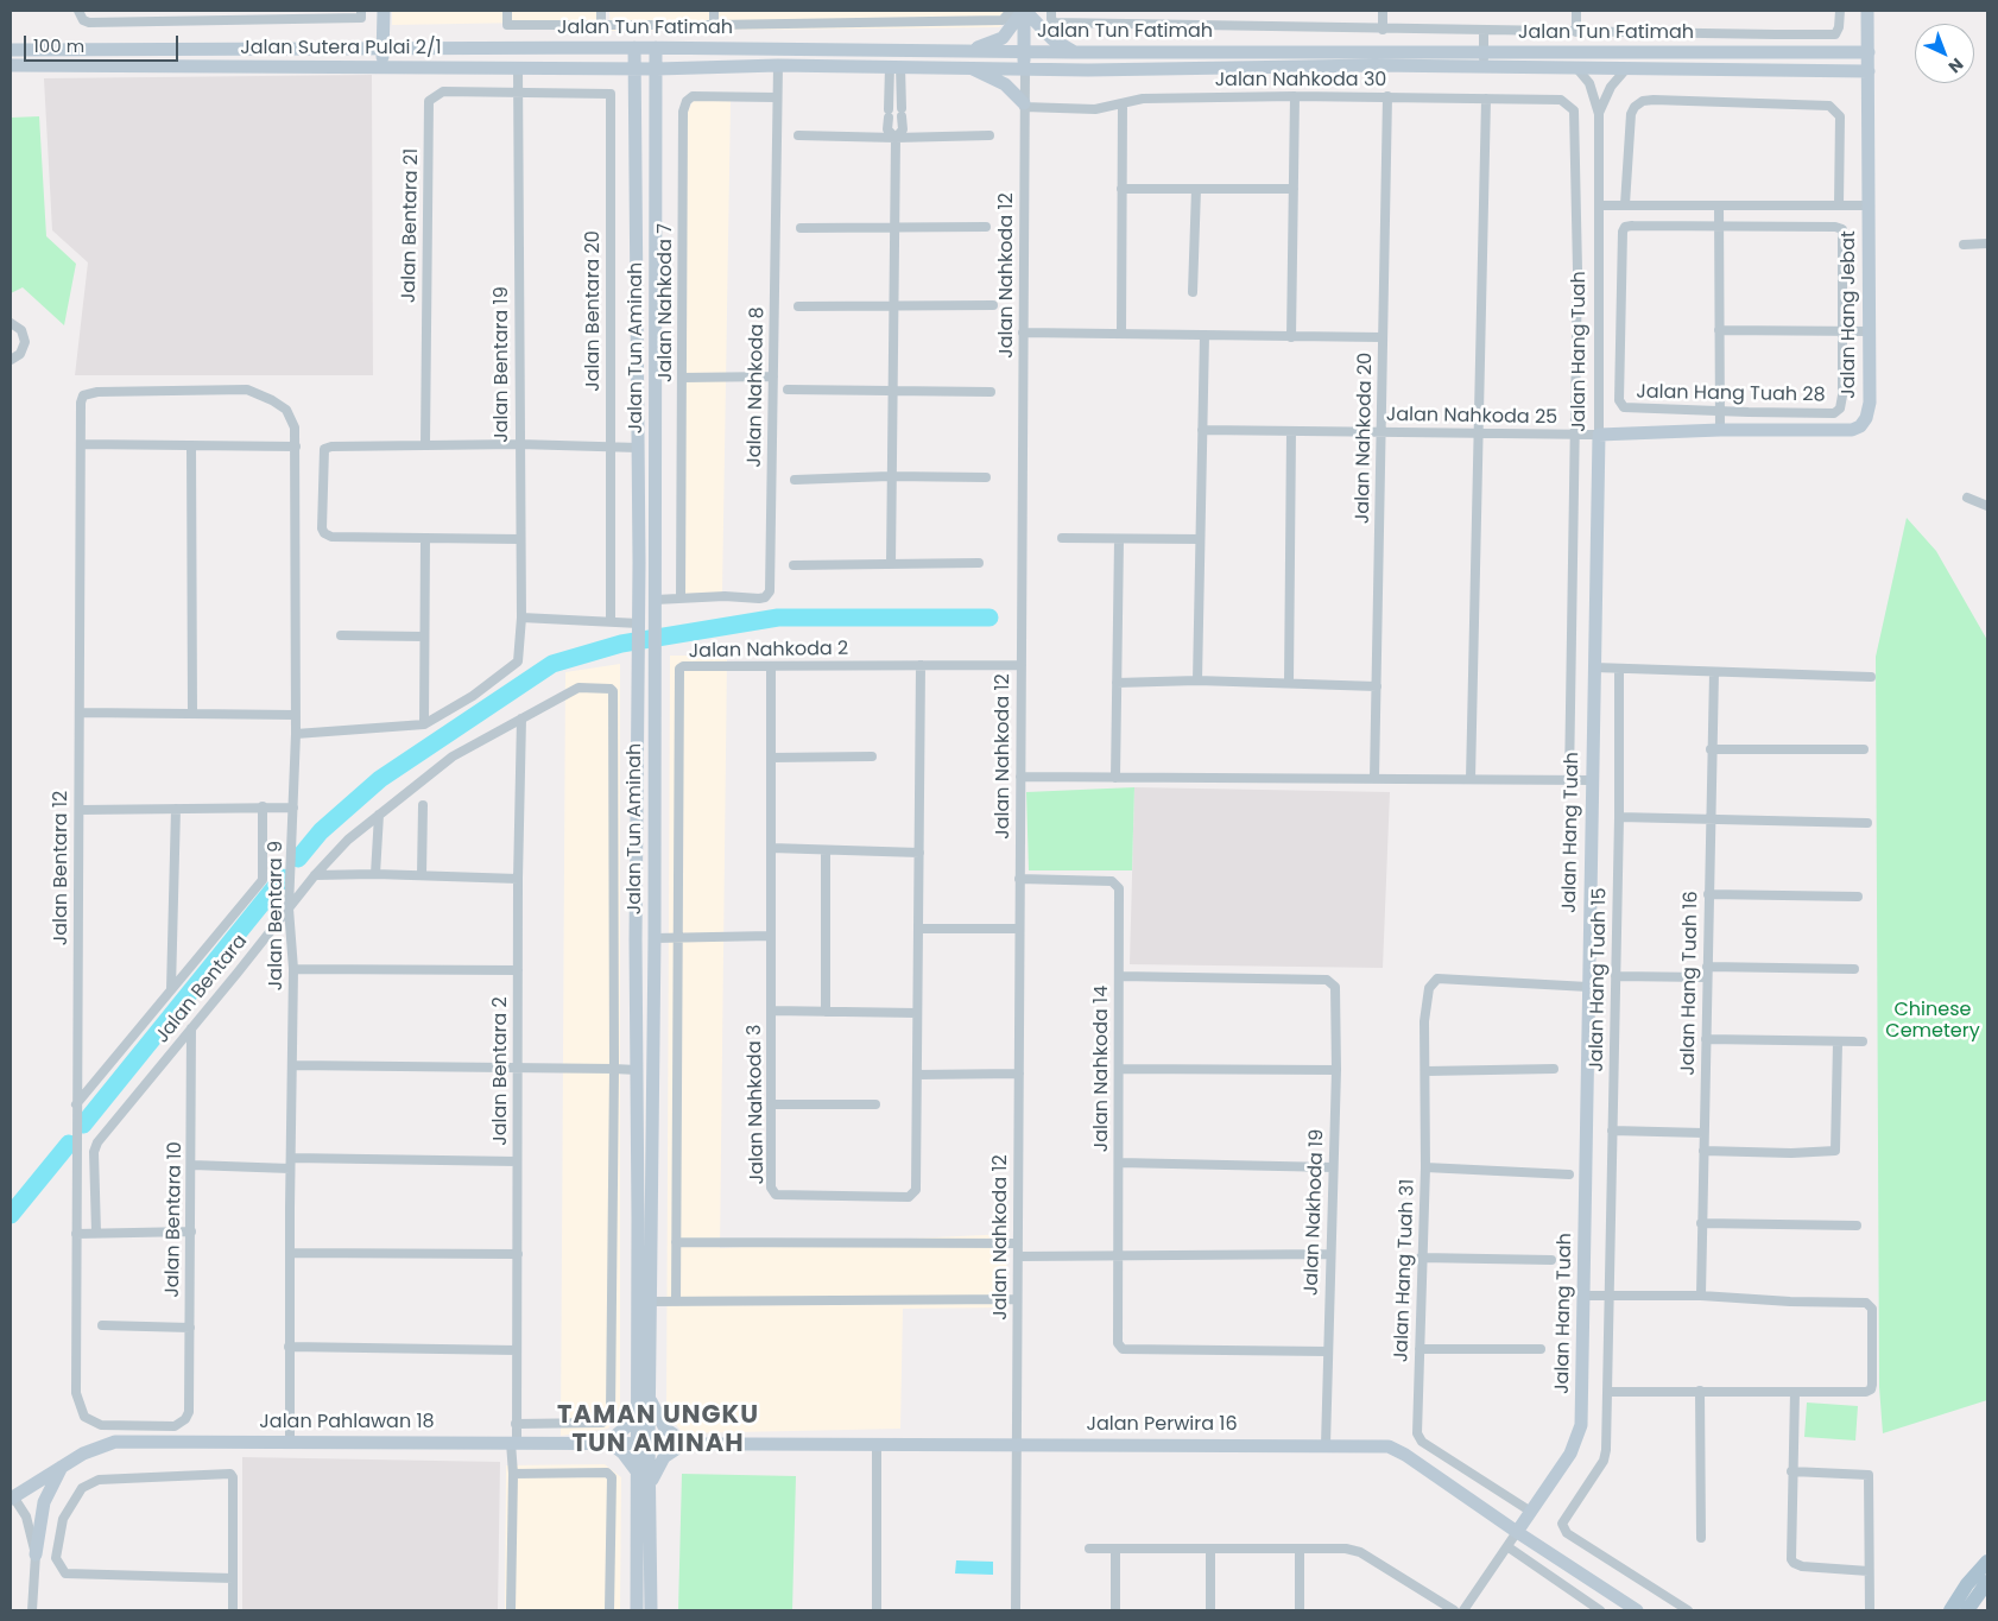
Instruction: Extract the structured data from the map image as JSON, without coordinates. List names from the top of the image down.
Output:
{
  "streets": {
    "main road": [
      "Jalan Tun Fatimah",
      "Jalan Sutera Pulai 2/1",
      "Jalan Hang Jebat",
      "Jalan Tun Aminah",
      "Jalan Hang Tuah",
      "Jalan Pahlawan 18",
      "Jalan Perwira 16"
    ],
    "street": [
      "Jalan Nahkoda 30",
      "Jalan Bentara 21",
      "Jalan Nahkoda 12",
      "Jalan Nahkoda 7",
      "Jalan Bentara 20",
      "Jalan Bentara 19",
      "Jalan Nahkoda 8",
      "Jalan Hang Tuah 28",
      "Jalan Nahkoda 25",
      "Jalan Nahkoda 20",
      "Jalan Nahkoda 2",
      "Jalan Bentara 12",
      "Jalan Bentara 9",
      "Jalan Hang Tuah 15",
      "Jalan Hang Tuah 16",
      "Jalan Bentara",
      "Jalan Nahkoda 14",
      "Jalan Bentara 2",
      "Jalan Nahkoda 3",
      "Jalan Nakhoda 19",
      "Jalan Bentara 10",
      "Jalan Hang Tuah 31"
    ]
  },
  "crossings": [
    ["Jalan Tun Fatimah", "Jalan Sutera Pulai 2/1"],
    ["Jalan Tun Fatimah", "Jalan Nahkoda 12"],
    ["Jalan Tun Fatimah", "Jalan Hang Jebat"],
    ["Jalan Tun Fatimah", "Jalan Tun Aminah"],
    ["Jalan Tun Fatimah", "Jalan Hang Tuah"],
    ["Jalan Tun Fatimah", "Jalan Nahkoda 8"],
    ["Jalan Sutera Pulai 2/1", "Jalan Tun Aminah"],
    ["Jalan Sutera Pulai 2/1", "Jalan Bentara 19"],
    ["Jalan Nahkoda 30", "Jalan Nahkoda 12"],
    ["Jalan Nahkoda 30", "Jalan Nahkoda 25"],
    ["Jalan Nahkoda 30", "Jalan Nahkoda 20"],
    ["Jalan Bentara 21", "Jalan Bentara 20"],
    ["Jalan Bentara 21", "Jalan Bentara 19"],
    ["Jalan Nahkoda 12", "Jalan Nahkoda 2"],
    ["Jalan Nahkoda 12", "Jalan Nahkoda 14"],
    ["Jalan Nahkoda 12", "Jalan Perwira 16"],
    ["Jalan Nahkoda 7", "Jalan Nahkoda 8"],
    ["Jalan Bentara 20", "Jalan Bentara 19"],
    ["Jalan Hang Jebat", "Jalan Hang Tuah"],
    ["Jalan Hang Jebat", "Jalan Nahkoda 25"],
    ["Jalan Tun Aminah", "Jalan Nahkoda 8"],
    ["Jalan Tun Aminah", "Jalan Pahlawan 18"],
    ["Jalan Tun Aminah", "Jalan Perwira 16"],
    ["Jalan Hang Tuah", "Jalan Nahkoda 25"],
    ["Jalan Hang Tuah", "Jalan Hang Tuah 31"],
    ["Jalan Hang Tuah", "Jalan Perwira 16"],
    ["Jalan Nahkoda 25", "Jalan Nahkoda 20"],
    ["Jalan Nahkoda 2", "Jalan Nahkoda 3"],
    ["Jalan Bentara 12", "Jalan Bentara 9"],
    ["Jalan Bentara 12", "Jalan Bentara"],
    ["Jalan Bentara 12", "Jalan Bentara 10"],
    ["Jalan Bentara 9", "Jalan Bentara"],
    ["Jalan Bentara 9", "Jalan Pahlawan 18"],
    ["Jalan Bentara", "Jalan Bentara 2"],
    ["Jalan Bentara", "Jalan Bentara 10"],
    ["Jalan Nahkoda 14", "Jalan Nakhoda 19"],
    ["Jalan Bentara 2", "Jalan Pahlawan 18"],
    ["Jalan Nakhoda 19", "Jalan Perwira 16"],
    ["Jalan Pahlawan 18", "Jalan Perwira 16"]
  ],
  "districts": ["TAMAN UNGKU TUN AMINAH"],
  "parks": ["Chinese Cemetery"],
  "scale_bar": "100 m",
  "north": "bottom right"
}
